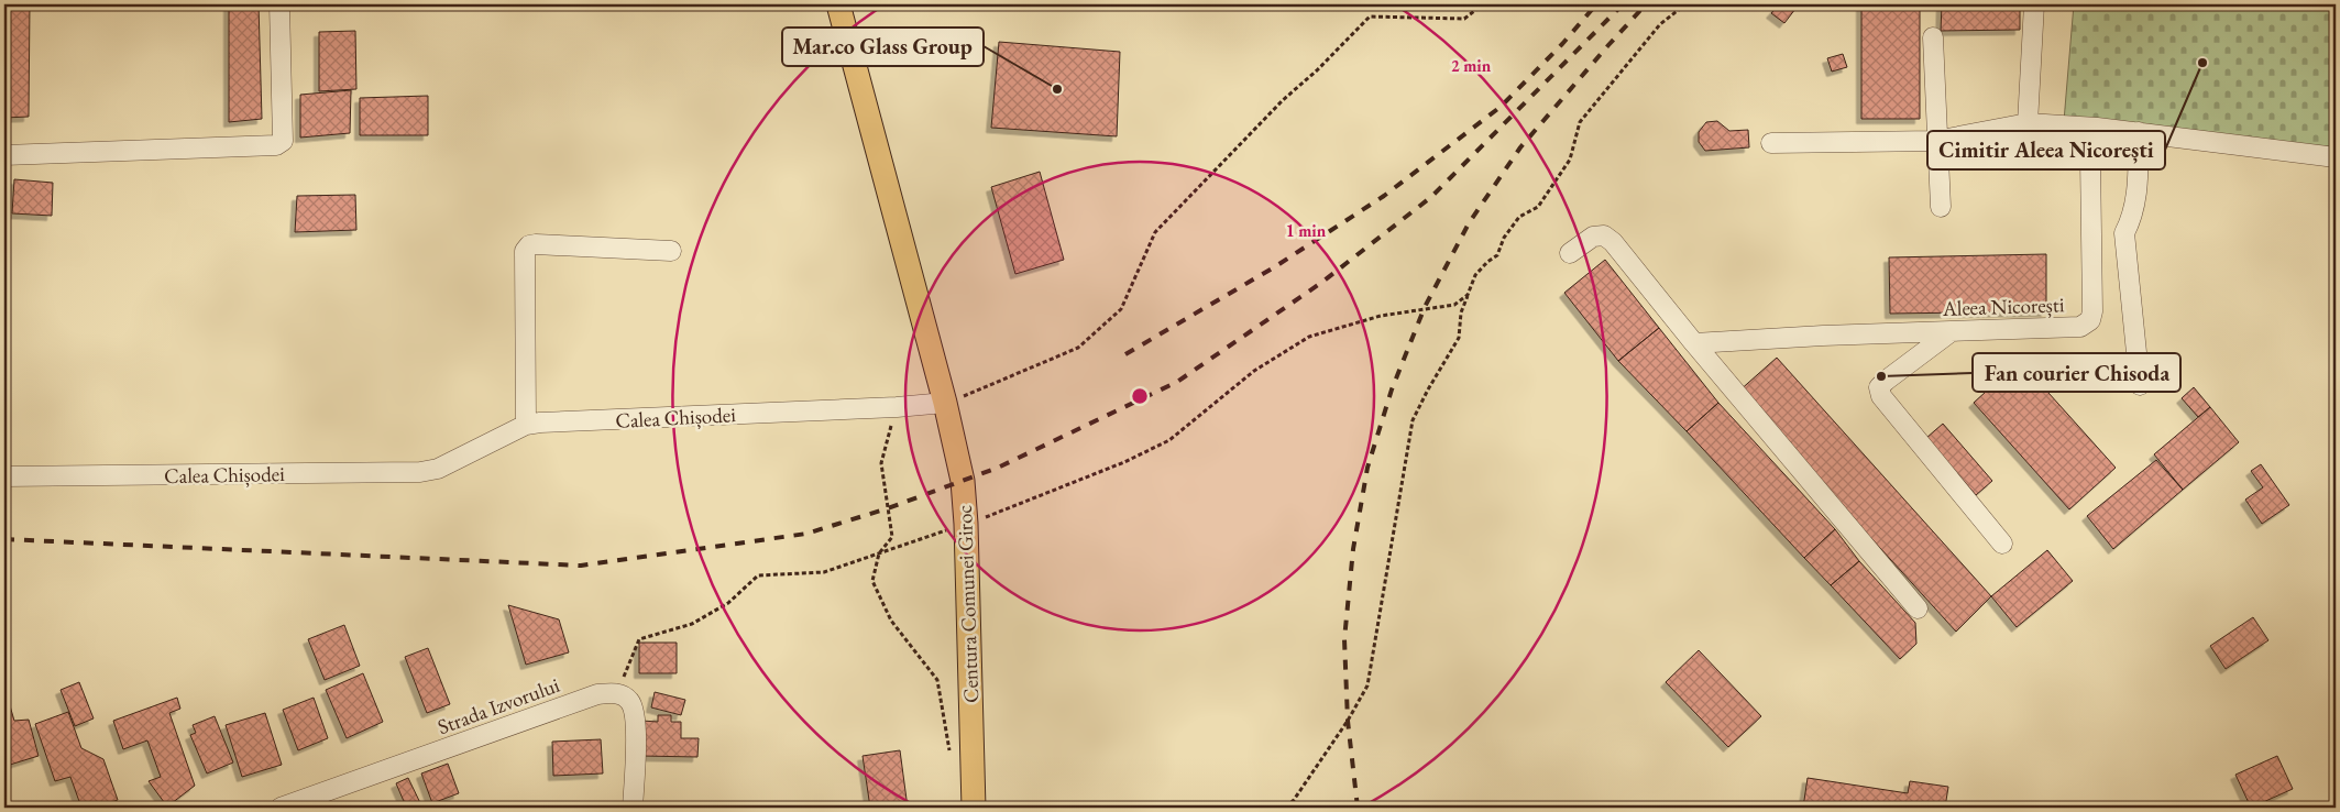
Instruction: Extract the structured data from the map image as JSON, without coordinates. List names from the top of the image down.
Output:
{
  "streets": {
    "main road": ["Centura Comunei Giroc"],
    "street": ["Aleea Nicorești", "Calea Chișodei", "Strada Izvorului"]
  },
  "crossings": [
    ["Calea Chișodei", "Centura Comunei Giroc"]
  ],
  "places": ["Cimitir Aleea Nicorești", "Mar.co Glass Group", "Fan courier Chisoda"],
  "rings": ["2 min", "1 min"]
}
